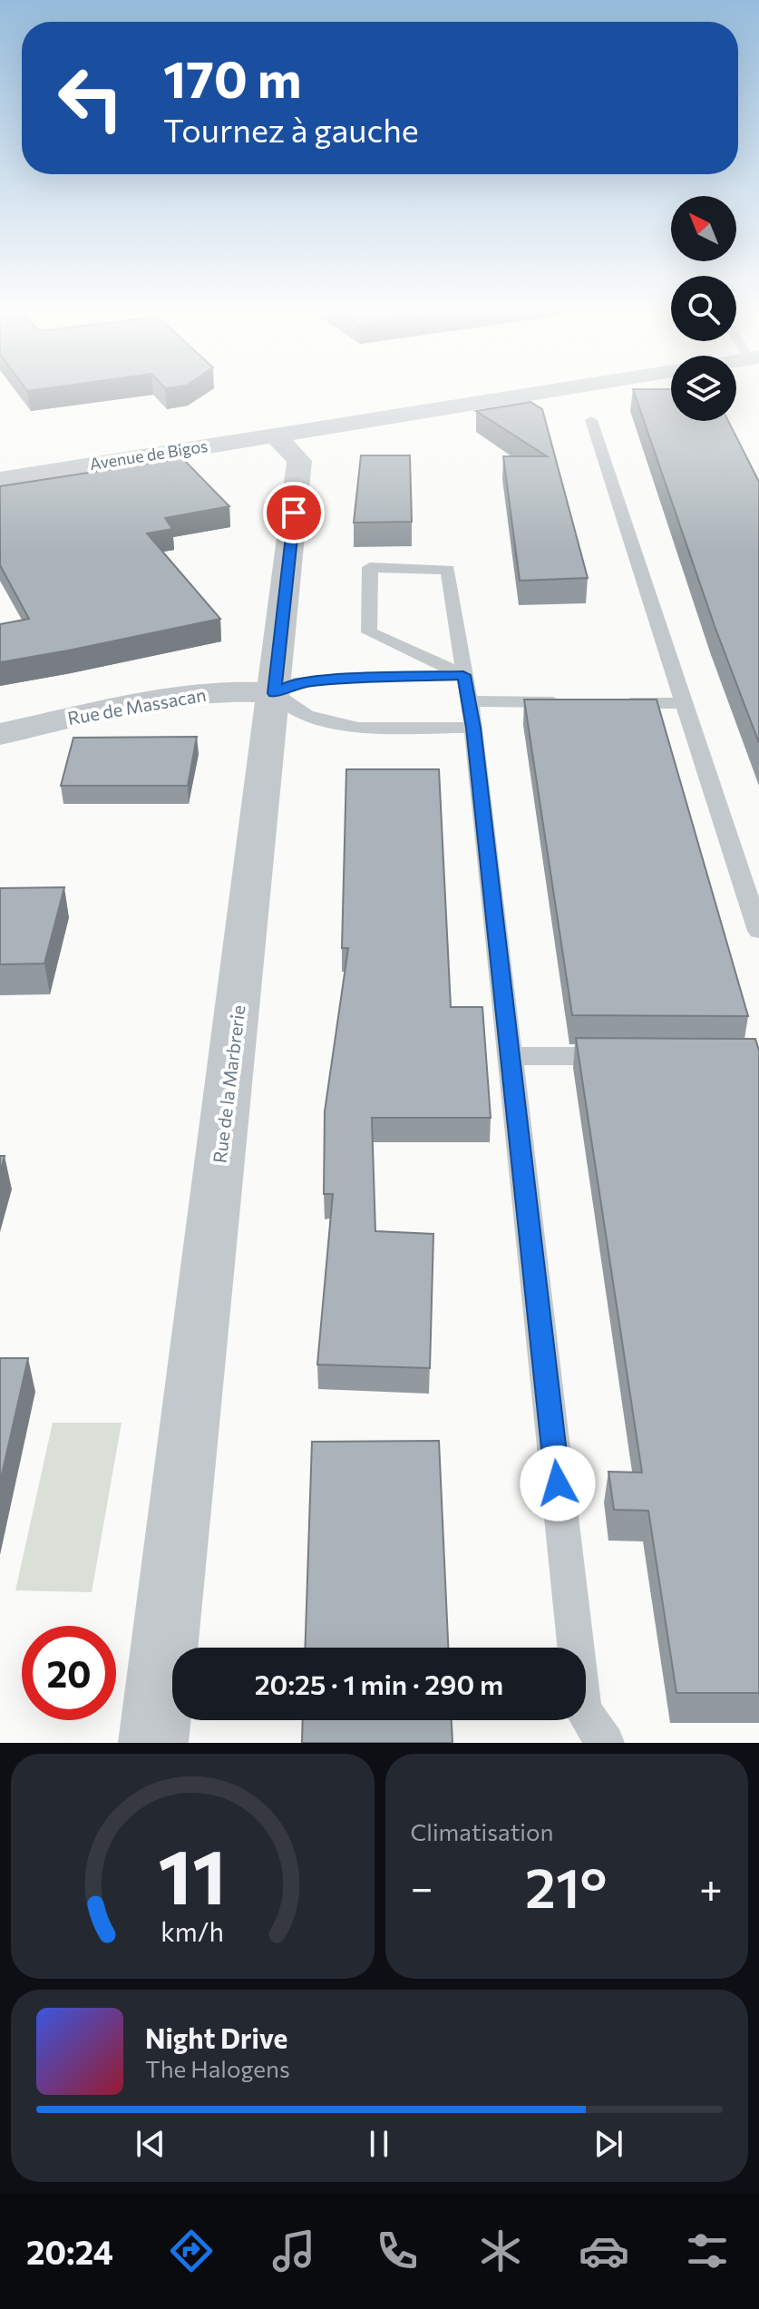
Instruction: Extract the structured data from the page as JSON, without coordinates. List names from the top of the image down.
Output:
{
  "streets": {
    "street": ["Avenue de Bigos", "Rue de Massacan", "Rue de la Marbrerie"]
  },
  "crossings": [
    ["Avenue de Bigos", "Rue de la Marbrerie"],
    ["Rue de Massacan", "Rue de la Marbrerie"]
  ],
  "north": "top left",
  "page": {
    "turn": ["170 m", "Tournez à gauche"],
    "limit": "20",
    "trip": "20:25 · 1 min · 290 m",
    "tile": "Climatisation",
    "heat": ["−", "21°", "+"],
    "song": ["Night Drive", "The Halogens"],
    "tabs": "20:24",
    "gauge": ["11", "km/h"]
  }
}
